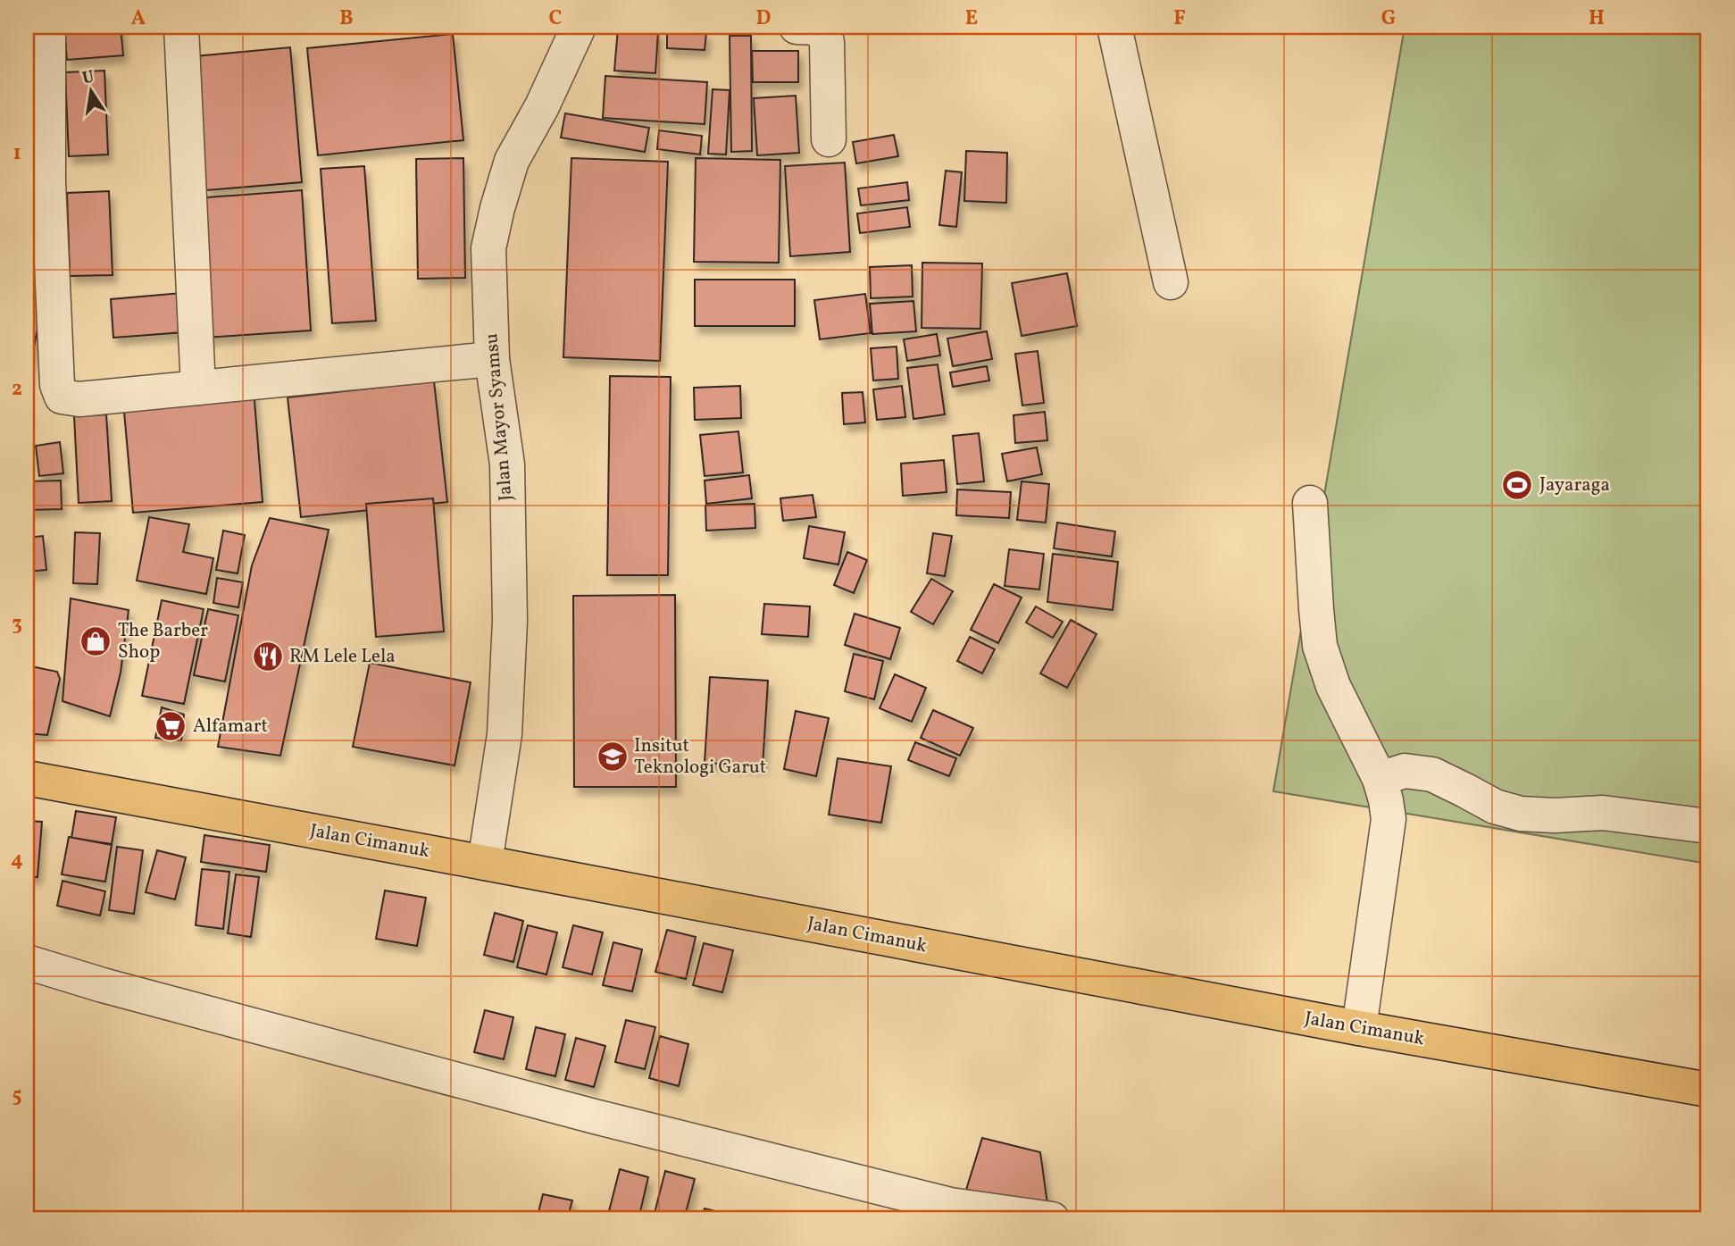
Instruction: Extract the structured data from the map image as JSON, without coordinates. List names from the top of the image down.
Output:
{
  "streets": {
    "main road": ["Jalan Cimanuk"],
    "street": ["Jalan Mayor Syamsu"]
  },
  "crossings": [
    ["Jalan Mayor Syamsu", "Jalan Cimanuk"]
  ],
  "places": {
    "sports": ["Jayaraga"],
    "shop": ["The Barber Shop"],
    "restaurant": ["RM Lele Lela"],
    "supermarket": ["Alfamart"],
    "school or university": ["Insitut Teknologi Garut"]
  },
  "north": "top",
  "grid": {
    "columns": [
      "A",
      "B",
      "C",
      "D",
      "E",
      "F",
      "G",
      "H"
    ],
    "rows": [
      "1",
      "2",
      "3",
      "4",
      "5"
    ]
  }
}
